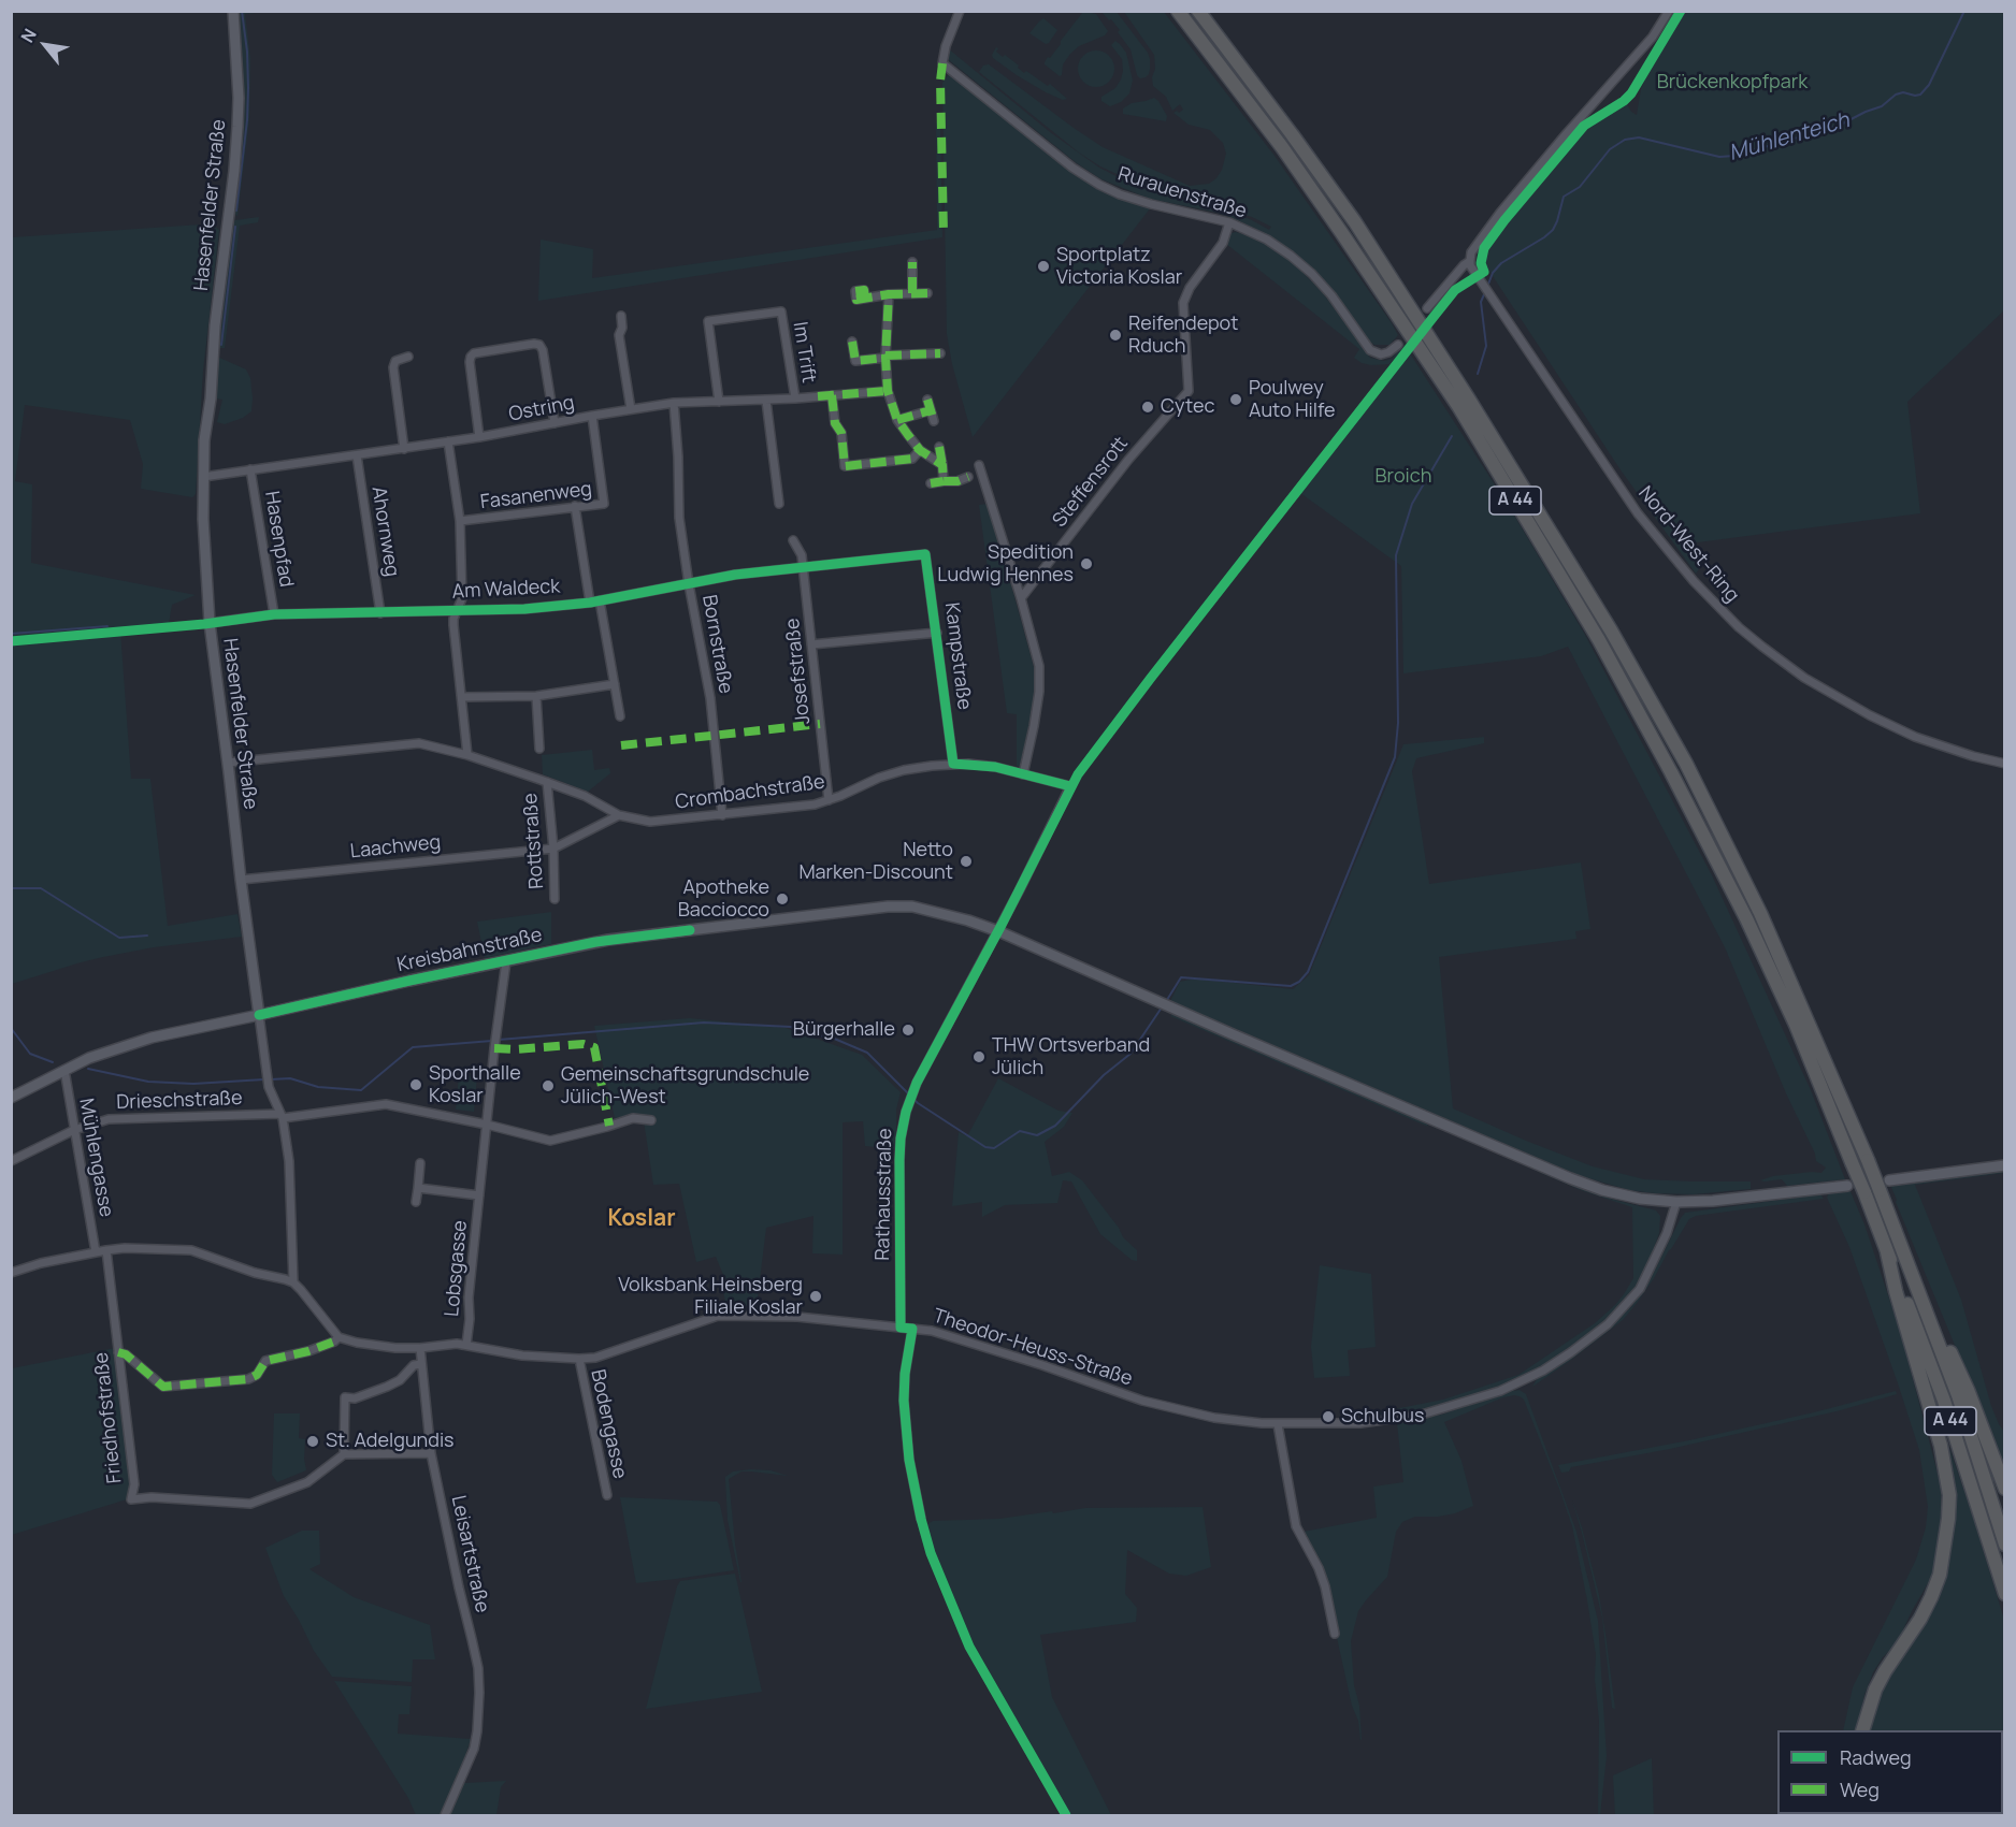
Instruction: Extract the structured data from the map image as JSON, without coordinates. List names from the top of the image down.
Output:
{
  "streets": {
    "highway": ["A 44"],
    "street": [
      "Rurauenstraße",
      "Hasenfelder Straße",
      "Im Trift",
      "Ostring",
      "Steffensrott",
      "Fasanenweg",
      "Ahornweg",
      "Hasenpfad",
      "Nord-West-Ring",
      "Am Waldeck",
      "Bornstraße",
      "Kampstraße",
      "Josefstraße",
      "Crombachstraße",
      "Rottstraße",
      "Laachweg",
      "Kreisbahnstraße",
      "Drieschstraße",
      "Mühlengasse",
      "Rathausstraße",
      "Lobsgasse",
      "Theodor-Heuss-Straße",
      "Friedhofstraße",
      "Bodengasse",
      "Leisartstraße"
    ]
  },
  "crossings": [
    ["Rurauenstraße", "Steffensrott"],
    ["Hasenfelder Straße", "Ostring"],
    ["Hasenfelder Straße", "Am Waldeck"],
    ["Hasenfelder Straße", "Crombachstraße"],
    ["Hasenfelder Straße", "Laachweg"],
    ["Hasenfelder Straße", "Kreisbahnstraße"],
    ["Hasenfelder Straße", "Drieschstraße"],
    ["Im Trift", "Ostring"],
    ["Ostring", "Fasanenweg"],
    ["Ostring", "Ahornweg"],
    ["Ostring", "Hasenpfad"],
    ["Ostring", "Bornstraße"],
    ["Ahornweg", "Am Waldeck"],
    ["Hasenpfad", "Am Waldeck"],
    ["Am Waldeck", "Bornstraße"],
    ["Am Waldeck", "Kampstraße"],
    ["Am Waldeck", "Josefstraße"],
    ["Bornstraße", "Crombachstraße"],
    ["Kampstraße", "Crombachstraße"],
    ["Josefstraße", "Crombachstraße"],
    ["Crombachstraße", "Rottstraße"],
    ["Crombachstraße", "Kreisbahnstraße"],
    ["Crombachstraße", "Rathausstraße"],
    ["Rottstraße", "Laachweg"],
    ["Kreisbahnstraße", "Mühlengasse"],
    ["Kreisbahnstraße", "Rathausstraße"],
    ["Kreisbahnstraße", "Lobsgasse"],
    ["Kreisbahnstraße", "Theodor-Heuss-Straße"],
    ["Drieschstraße", "Mühlengasse"],
    ["Drieschstraße", "Lobsgasse"],
    ["Rathausstraße", "Theodor-Heuss-Straße"],
    ["Lobsgasse", "Theodor-Heuss-Straße"],
    ["Theodor-Heuss-Straße", "Bodengasse"],
    ["Theodor-Heuss-Straße", "Leisartstraße"]
  ],
  "districts": ["Koslar"],
  "water": ["Mühlenteich"],
  "parks": ["Brückenkopfpark", "Broich"],
  "places": [
    "Sportplatz Victoria Koslar",
    "Reifendepot Rduch",
    "Poulwey Auto Hilfe",
    "Cytec",
    "Spedition Ludwig Hennes",
    "Netto Marken-Discount",
    "Apotheke Bacciocco",
    "Bürgerhalle",
    "THW Ortsverband Jülich",
    "Sporthalle Koslar",
    "Gemeinschaftsgrundschule Jülich-West",
    "Volksbank Heinsberg Filiale Koslar",
    "Schulbus",
    "St. Adelgundis"
  ],
  "legend": ["Radweg", "Weg"],
  "north": "top left"
}
